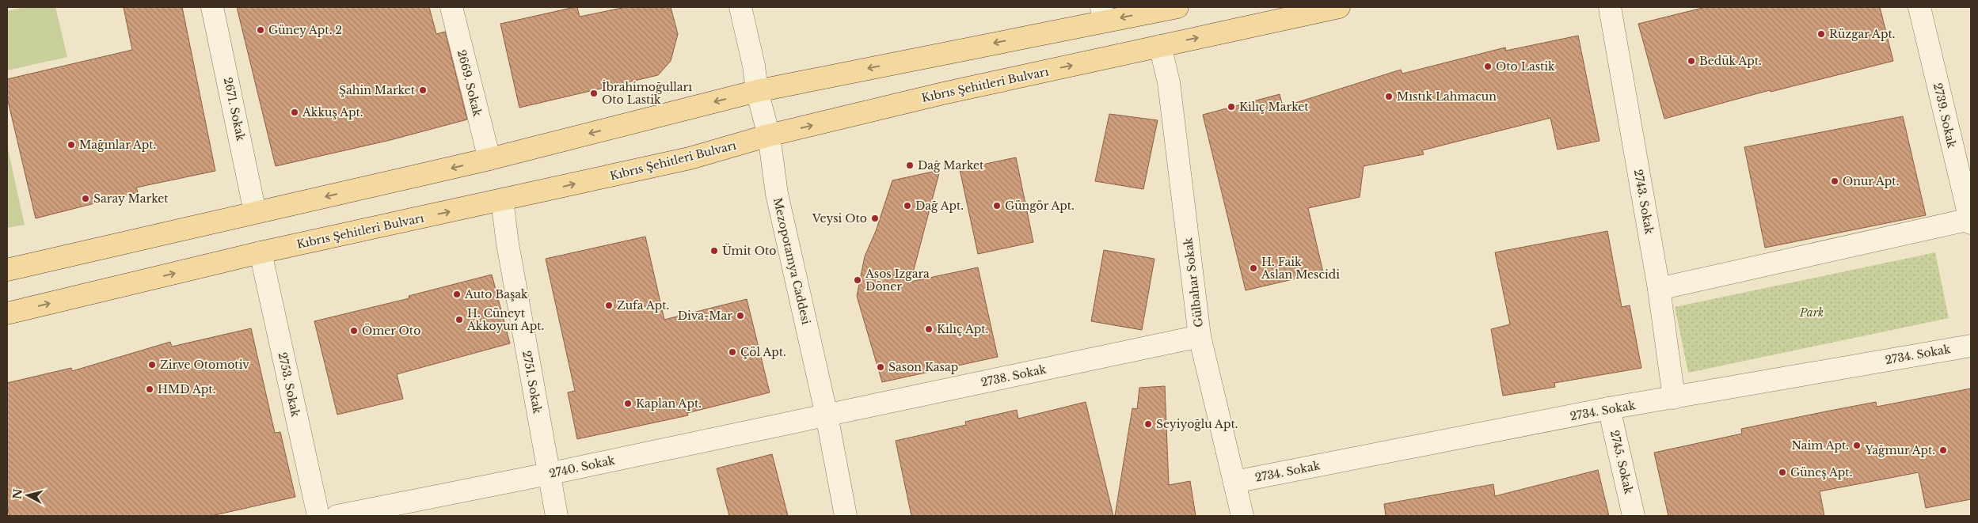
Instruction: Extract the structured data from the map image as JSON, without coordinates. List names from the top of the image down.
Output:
{
  "streets": {
    "main road": ["Kıbrıs Şehitleri Bulvarı"],
    "street": [
      "2669. Sokak",
      "2671. Sokak",
      "2739. Sokak",
      "2743. Sokak",
      "Mezopotamya Caddesi",
      "Gülbahar Sokak",
      "2734. Sokak",
      "2738. Sokak",
      "2751. Sokak",
      "2753. Sokak",
      "2745. Sokak",
      "2740. Sokak"
    ]
  },
  "crossings": [
    ["Kıbrıs Şehitleri Bulvarı", "Mezopotamya Caddesi"],
    ["Kıbrıs Şehitleri Bulvarı", "Gülbahar Sokak"],
    ["Kıbrıs Şehitleri Bulvarı", "2751. Sokak"],
    ["Kıbrıs Şehitleri Bulvarı", "2753. Sokak"],
    ["2743. Sokak", "2734. Sokak"],
    ["Mezopotamya Caddesi", "2738. Sokak"],
    ["Mezopotamya Caddesi", "2740. Sokak"],
    ["Gülbahar Sokak", "2734. Sokak"],
    ["Gülbahar Sokak", "2738. Sokak"],
    ["2734. Sokak", "2745. Sokak"],
    ["2738. Sokak", "2740. Sokak"],
    ["2751. Sokak", "2740. Sokak"]
  ],
  "parks": ["Park"],
  "places": [
    "Güney Apt. 2",
    "Rüzgar Apt.",
    "Bedük Apt.",
    "Oto Lastik",
    "Şahin Market",
    "İbrahimoğulları Oto Lastik",
    "Mıstık Lahmacun",
    "Kılıç Market",
    "Akkuş Apt.",
    "Mağınlar Apt.",
    "Dağ Market",
    "Onur Apt.",
    "Saray Market",
    "Dağ Apt.",
    "Güngör Apt.",
    "Veysi Oto",
    "Ümit Oto",
    "H. Faik Aslan Mescidi",
    "Asos Izgara Döner",
    "Auto Başak",
    "Zufa Apt.",
    "Diva-Mar",
    "H. Cüneyt Akkoyun Apt.",
    "Kılıç Apt.",
    "Ömer Oto",
    "Çöl Apt.",
    "Zirve Otomotiv",
    "Sason Kasap",
    "HMD Apt.",
    "Kaplan Apt.",
    "Seyiyoğlu Apt.",
    "Naim Apt.",
    "Yağmur Apt.",
    "Güneş Apt."
  ],
  "north": "left"
}
